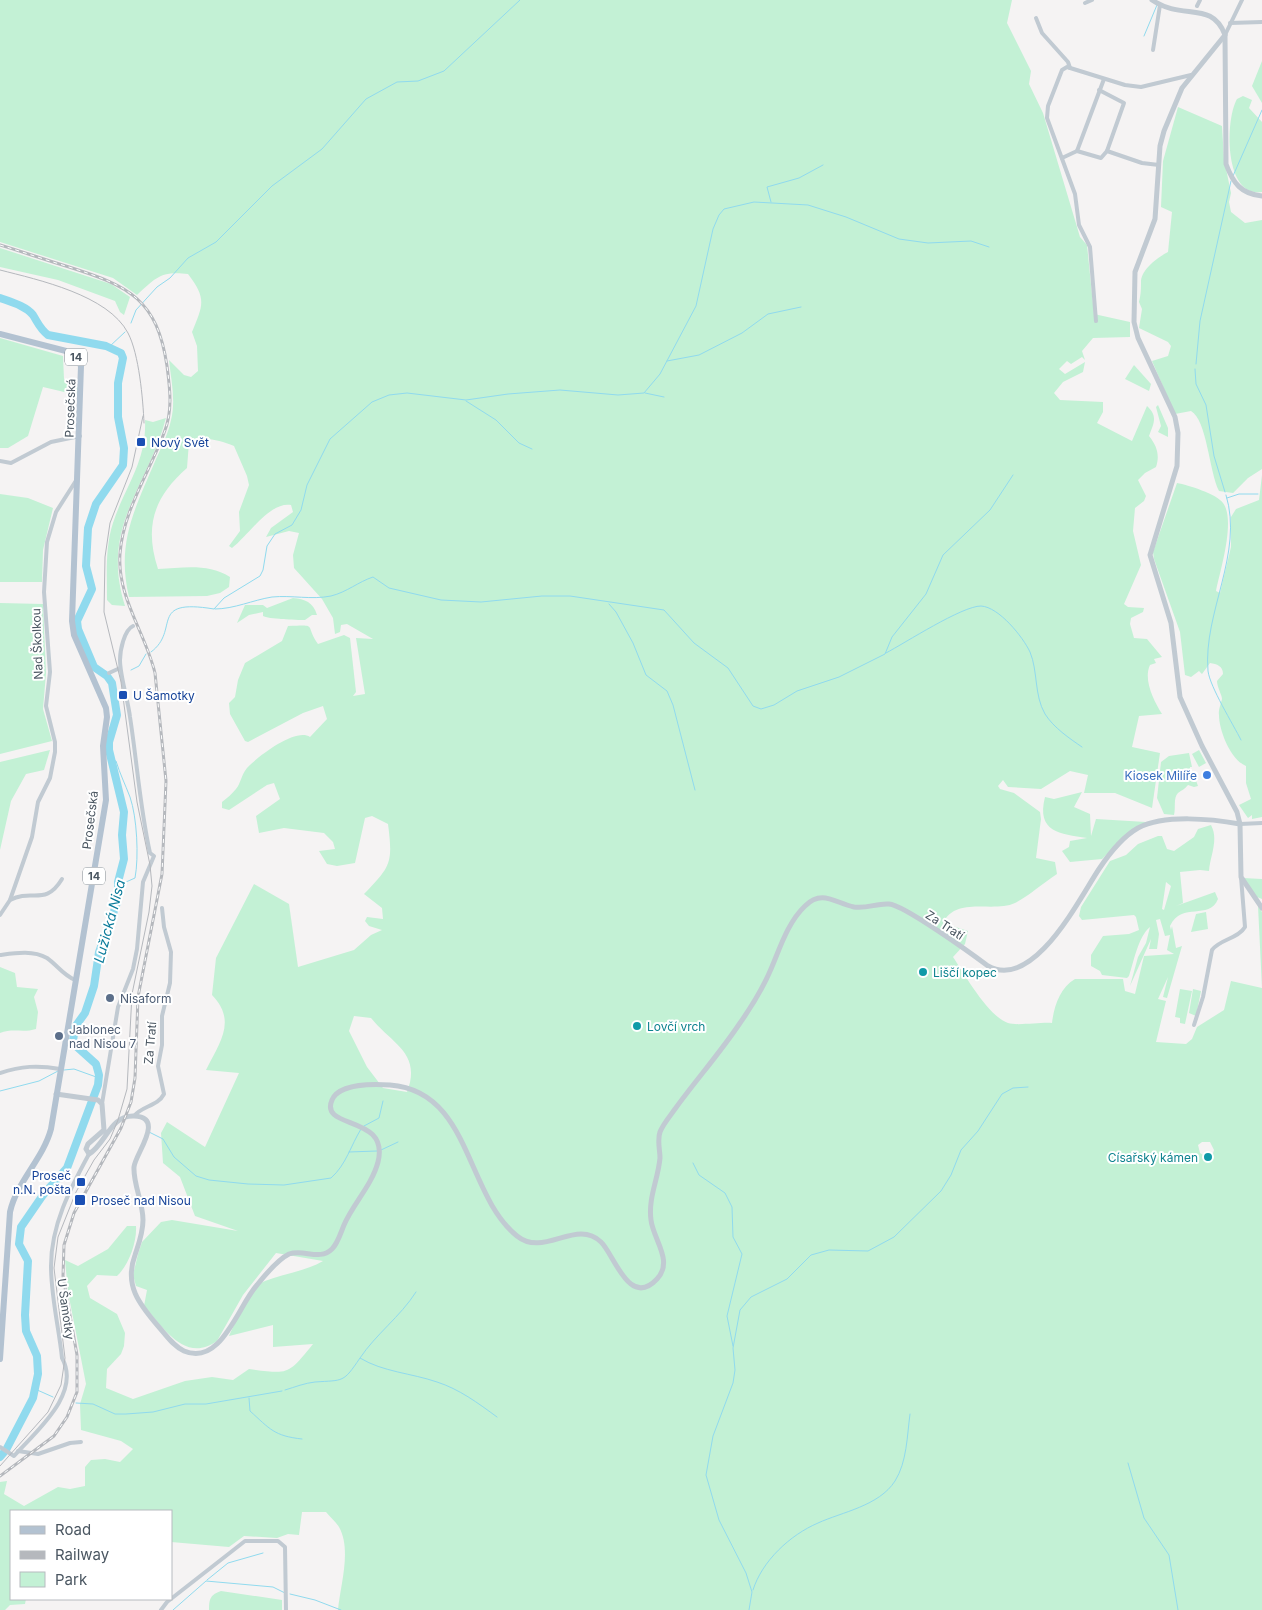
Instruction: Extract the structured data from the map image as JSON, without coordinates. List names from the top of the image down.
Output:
{
  "streets": {
    "main road": ["14", "Prosečská"],
    "street": ["Nad Školkou", "Za Tratí", "U Šamotky"]
  },
  "crossings": [
    ["Prosečská", "Nad Školkou"],
    ["Za Tratí", "U Šamotky"]
  ],
  "water": ["Lužická Nisa"],
  "places": {
    "transit": [
      "Nový Svět",
      "U Šamotky",
      "Proseč n.N. pošta",
      "Proseč nad Nisou"
    ],
    "other": [
      "Kiosek Milíře",
      "Liščí kopec",
      "Nisaform",
      "Lovčí vrch",
      "Jablonec nad Nisou 7",
      "Císařský kámen"
    ]
  },
  "legend": ["Road", "Railway", "Park"]
}
